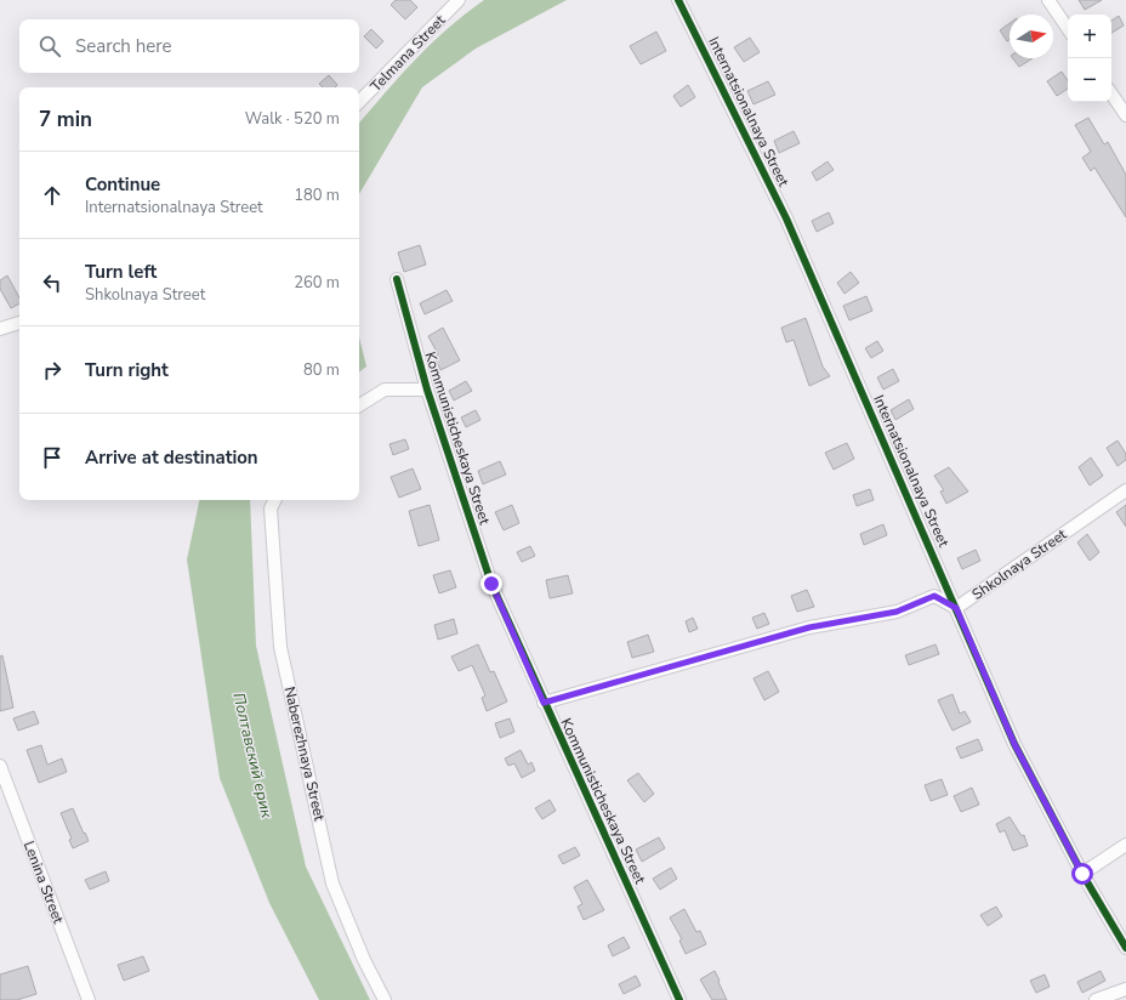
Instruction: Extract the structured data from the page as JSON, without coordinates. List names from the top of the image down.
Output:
{
  "streets": {
    "street": [
      "Telmana Street",
      "Internatsionalnaya Street",
      "Kommunisticheskaya Street",
      "Shkolnaya Street",
      "Naberezhnaya Street",
      "Lenina Street"
    ]
  },
  "crossings": [
    ["Internatsionalnaya Street", "Shkolnaya Street"],
    ["Kommunisticheskaya Street", "Shkolnaya Street"]
  ],
  "water": ["Полтавский ерик"],
  "north": "right",
  "page": {
    "map_buttons": ["+", "−"],
    "search": "Search here",
    "heading": ["7 min", "Walk · 520 m"],
    "list": [
      ["Continue", "Internatsionalnaya Street", "180 m"],
      ["Turn left", "Shkolnaya Street", "260 m"],
      ["Turn right", "80 m"],
      "Arrive at destination"
    ]
  }
}
